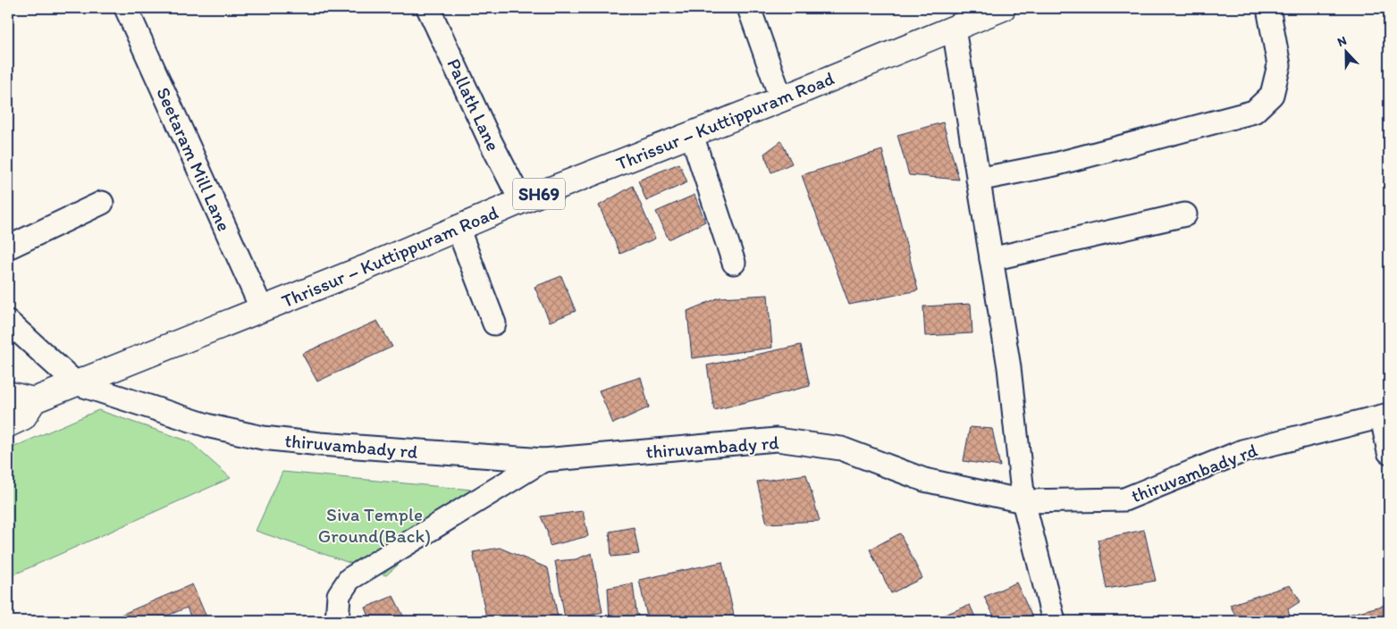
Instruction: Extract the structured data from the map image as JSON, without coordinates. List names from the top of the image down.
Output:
{
  "streets": {
    "main road": ["Thrissur – Kuttippuram Road", "SH69"],
    "street": ["Pallath Lane", "Seetaram Mill Lane", "thiruvambady rd"]
  },
  "crossings": [
    ["Pallath Lane", "Thrissur – Kuttippuram Road"],
    ["Thrissur – Kuttippuram Road", "Seetaram Mill Lane"],
    ["Thrissur – Kuttippuram Road", "thiruvambady rd"]
  ],
  "parks": ["Siva Temple Ground(Back)"],
  "north": "top"
}
